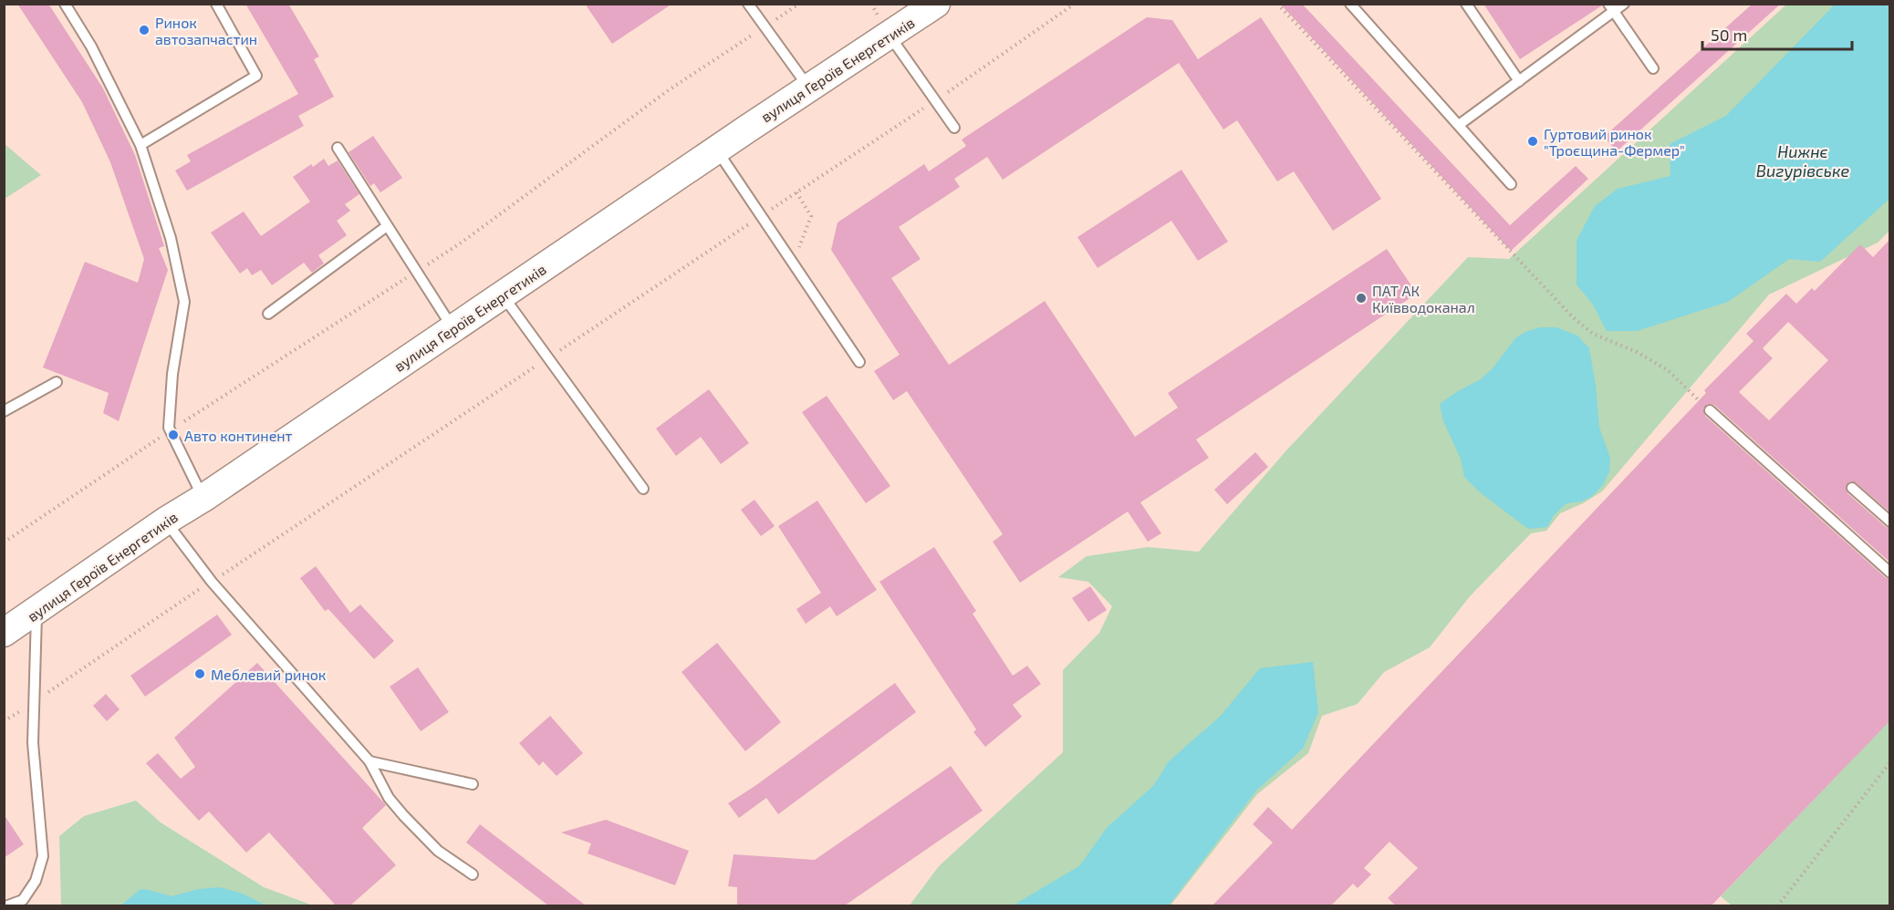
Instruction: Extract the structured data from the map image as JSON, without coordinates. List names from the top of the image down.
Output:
{
  "streets": {
    "street": ["вулиця Героїв Енергетиків"]
  },
  "water": ["Нижнє Вигурівське"],
  "places": [
    "Ринок автозапчастин",
    "Гуртовий ринок \"Троєщина-Фермер\"",
    "ПАТ АК Київводоканал",
    "Авто континент",
    "Меблевий ринок"
  ],
  "scale_bar": "50 m"
}
